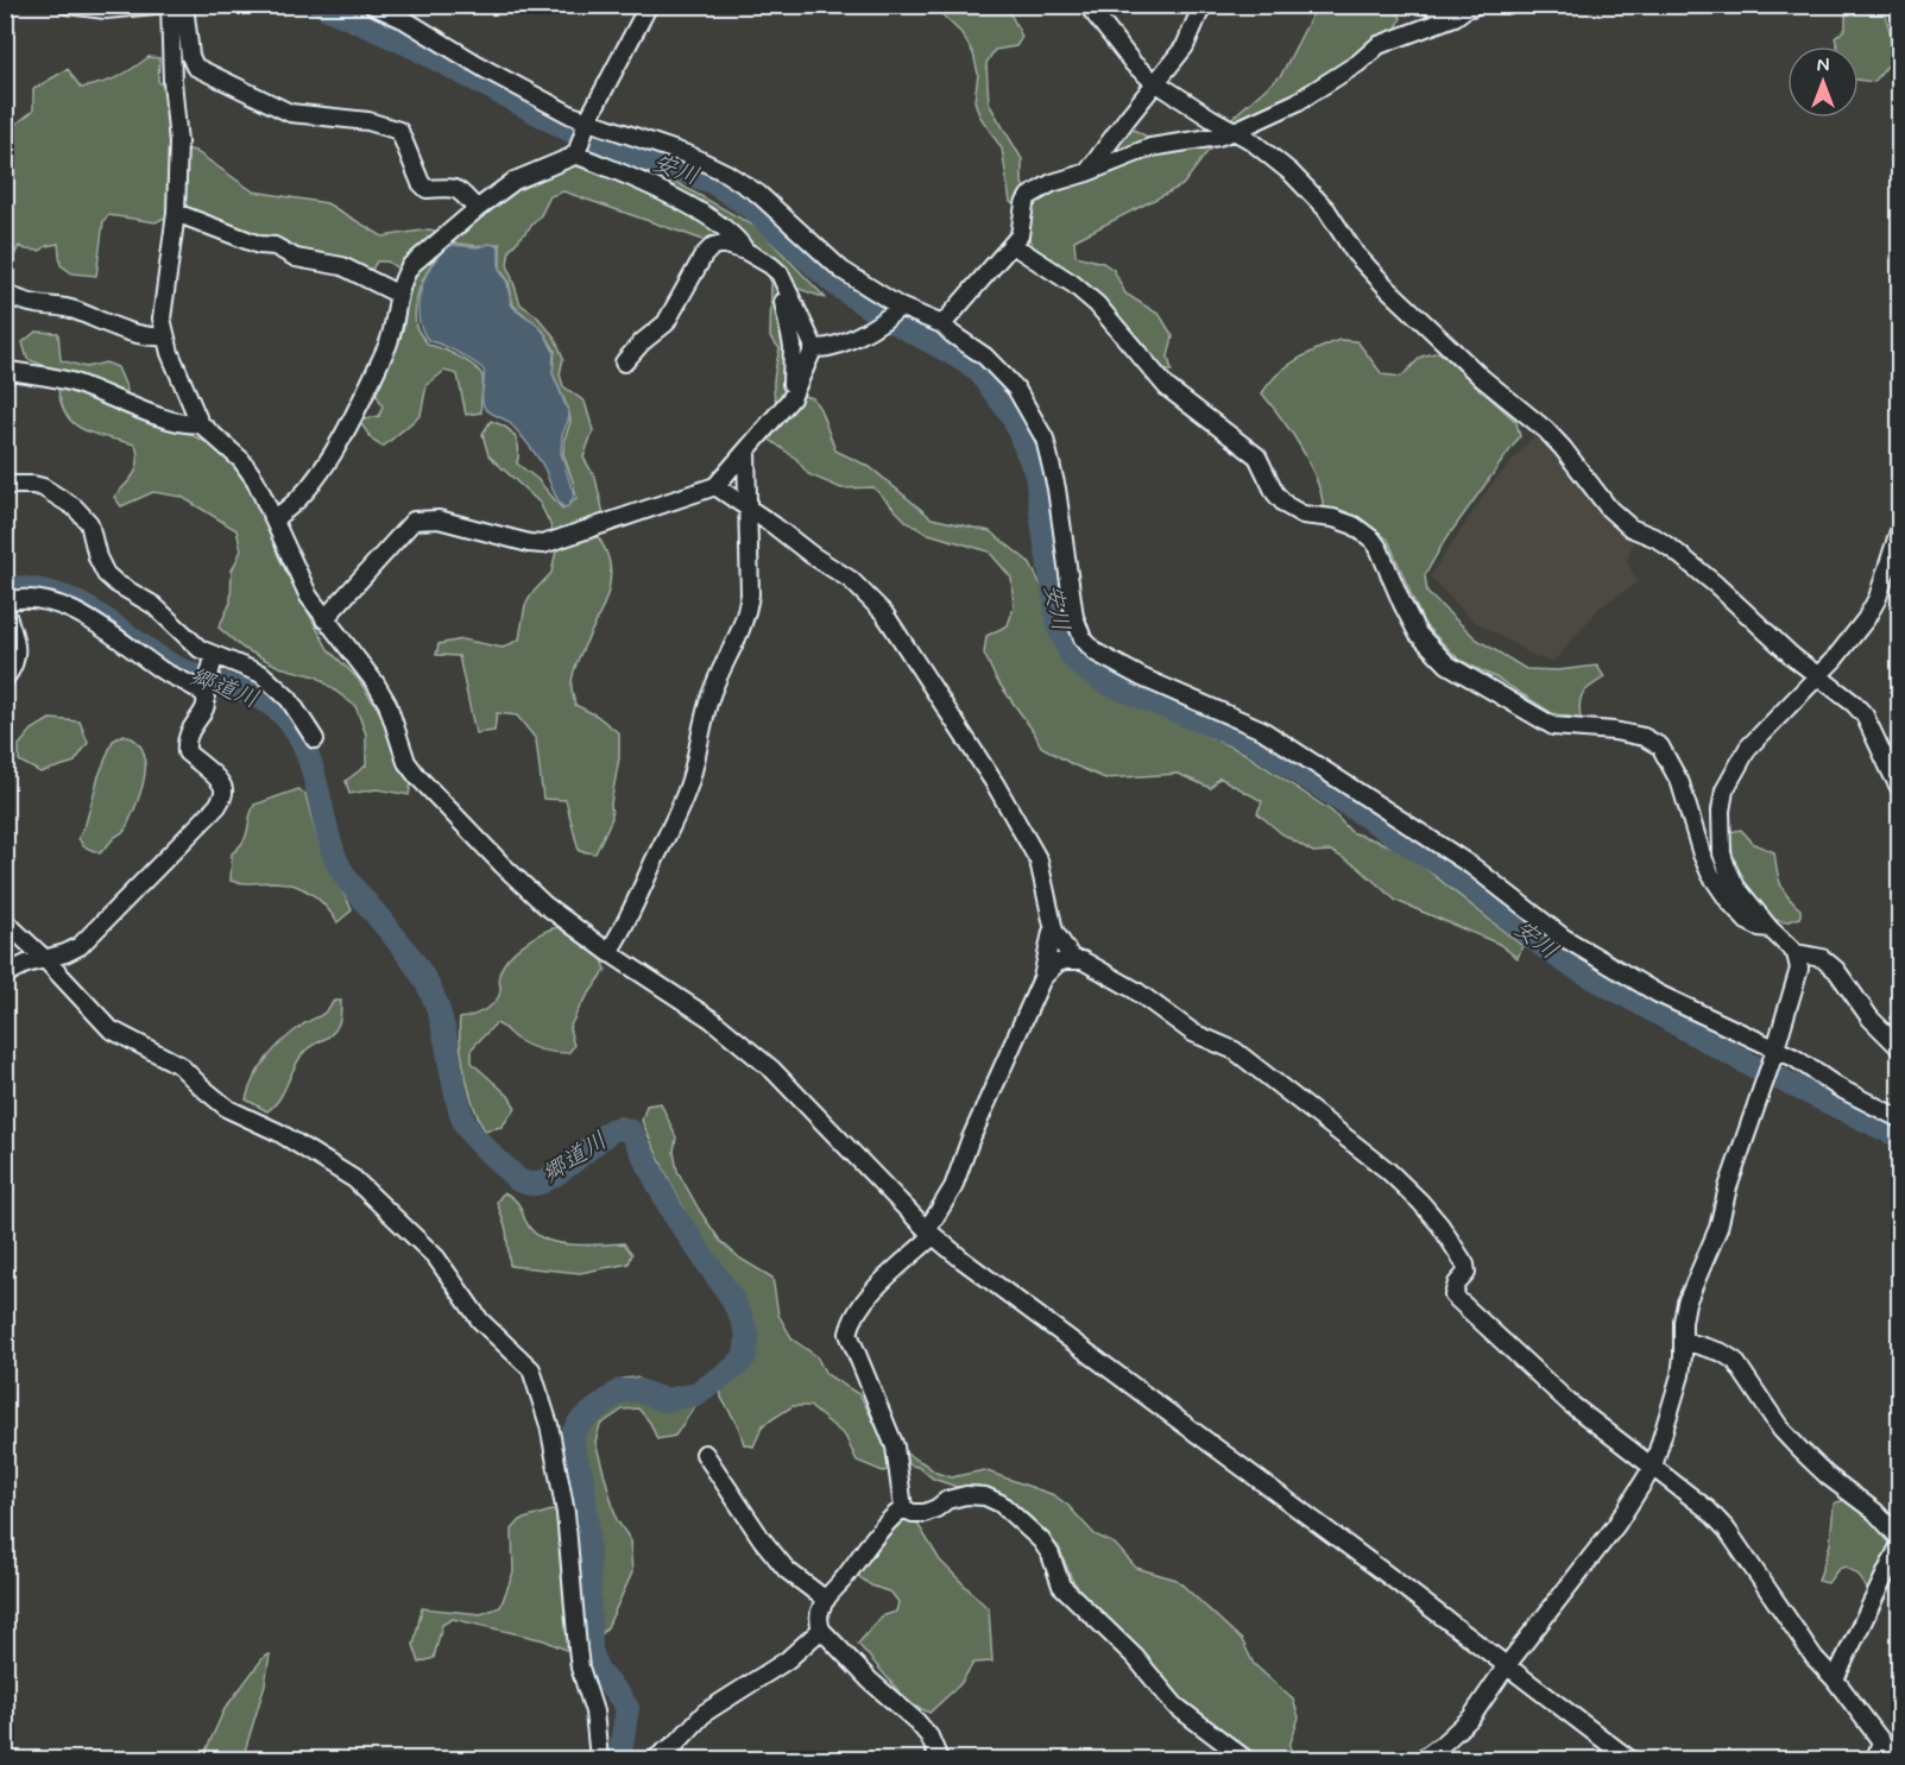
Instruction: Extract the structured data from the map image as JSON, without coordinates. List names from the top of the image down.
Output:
{
  "water": ["安川", "郷道川"],
  "north": "top"
}
